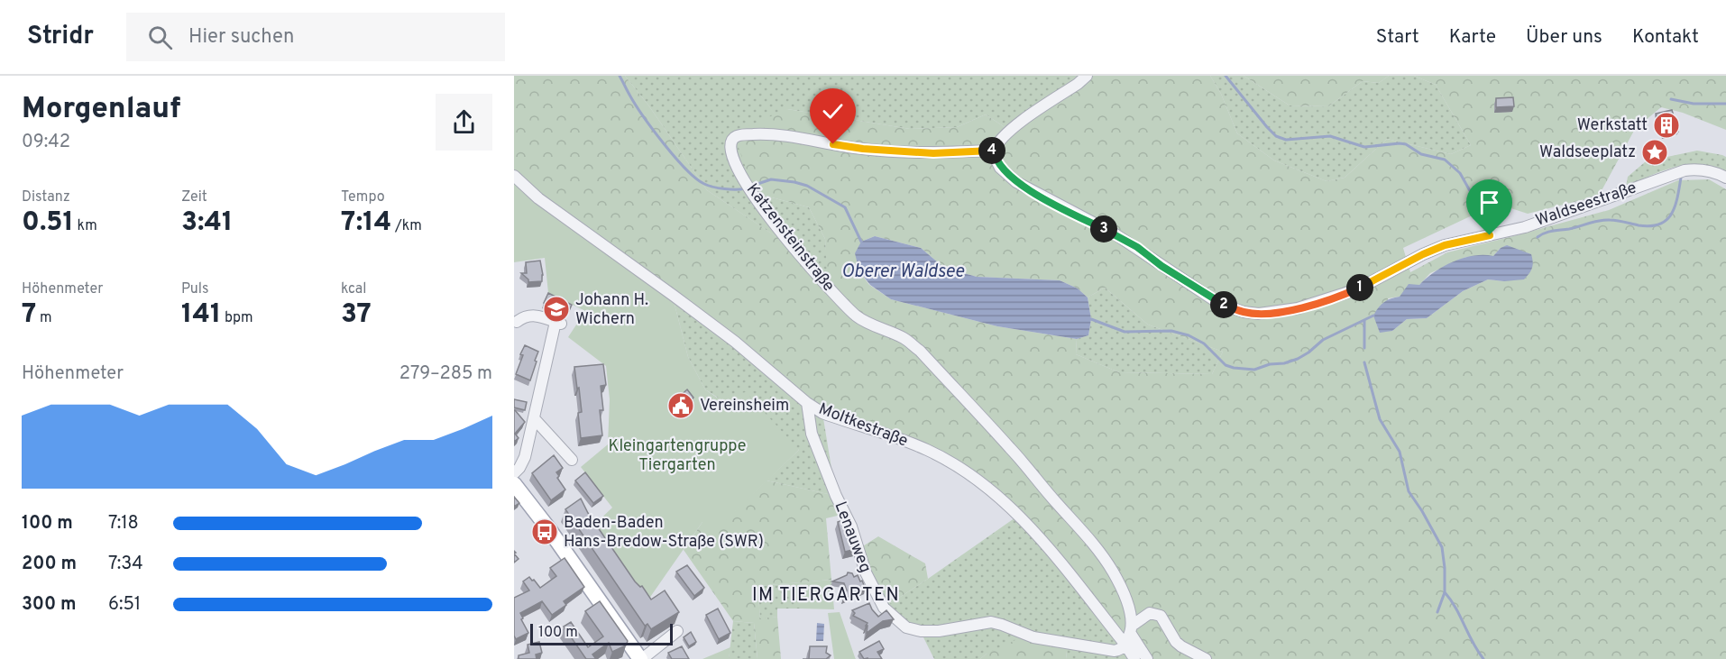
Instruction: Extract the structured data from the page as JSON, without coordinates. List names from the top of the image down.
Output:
{
  "streets": {
    "street": [
      "Waldseestraße",
      "Katzensteinstraße",
      "Moltkestraße",
      "Lenauweg"
    ]
  },
  "crossings": [
    ["Waldseestraße", "Katzensteinstraße"],
    ["Moltkestraße", "Lenauweg"]
  ],
  "districts": ["IM TIERGARTEN"],
  "water": ["Oberer Waldsee"],
  "parks": ["Kleingartengruppe Tiergarten"],
  "places": {
    "building": ["Werkstatt"],
    "place": ["Waldseeplatz"],
    "school or university": ["Johann H. Wichern"],
    "public building": ["Vereinsheim"],
    "bus stop": ["Baden-Baden Hans-Bredow-Straße (SWR)"]
  },
  "scale_bar": "100 m",
  "page": {
    "header": "Stridr",
    "search": "Hier suchen",
    "nav": [
      "Start",
      "Karte",
      "Über uns",
      "Kontakt"
    ],
    "heading": ["Morgenlauf", "09:42"],
    "pins": [
      "4",
      "3",
      "1",
      "2"
    ],
    "stats": [
      ["Distanz", "0.51 km"],
      ["Zeit", "3:41"],
      ["Tempo", "7:14 /km"],
      ["Höhenmeter", "7 m"],
      ["Puls", "141 bpm"],
      ["kcal", "37"]
    ],
    "chart": ["Höhenmeter", "279–285 m"],
    "list": [
      {
        "name": "100 m",
        "note": "7:18"
      },
      {
        "name": "200 m",
        "note": "7:34"
      },
      {
        "name": "300 m",
        "note": "6:51"
      }
    ],
    "scale": "100 m"
  }
}
